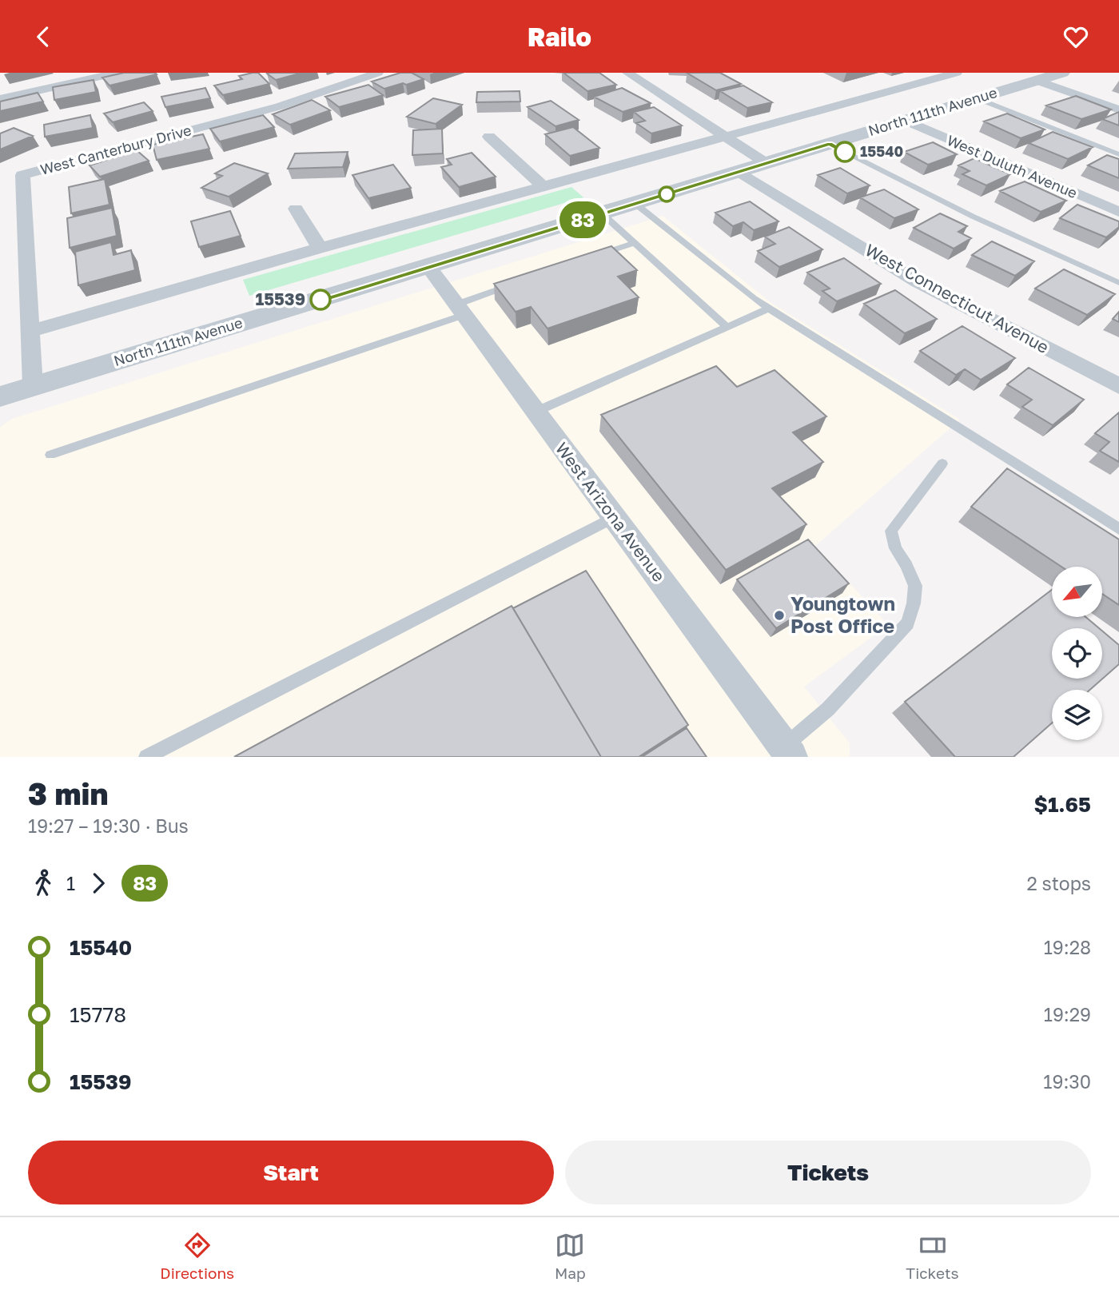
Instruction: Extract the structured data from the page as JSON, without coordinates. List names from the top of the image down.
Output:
{
  "streets": {
    "street": [
      "North 111th Avenue",
      "West Canterbury Drive",
      "West Duluth Avenue",
      "West Connecticut Avenue",
      "West Arizona Avenue"
    ]
  },
  "crossings": [
    ["North 111th Avenue", "West Canterbury Drive"],
    ["North 111th Avenue", "West Duluth Avenue"],
    ["North 111th Avenue", "West Connecticut Avenue"],
    ["North 111th Avenue", "West Arizona Avenue"]
  ],
  "places": ["15540", "15539", "Youngtown Post Office"],
  "lines": ["bus line 83"],
  "north": "bottom left",
  "page": {
    "header": "Railo",
    "on_map": "83",
    "heading": ["3 min", "19:27 – 19:30 · Bus", "$1.65"],
    "legs": ["1", "83", "2 stops"],
    "list": [
      {
        "name": "15540",
        "value": "19:28"
      },
      {
        "name": "15778",
        "value": "19:29"
      },
      {
        "name": "15539",
        "value": "19:30"
      }
    ],
    "buttons": ["Start", "Tickets"],
    "tabs": ["Directions", "Map", "Tickets"]
  }
}
